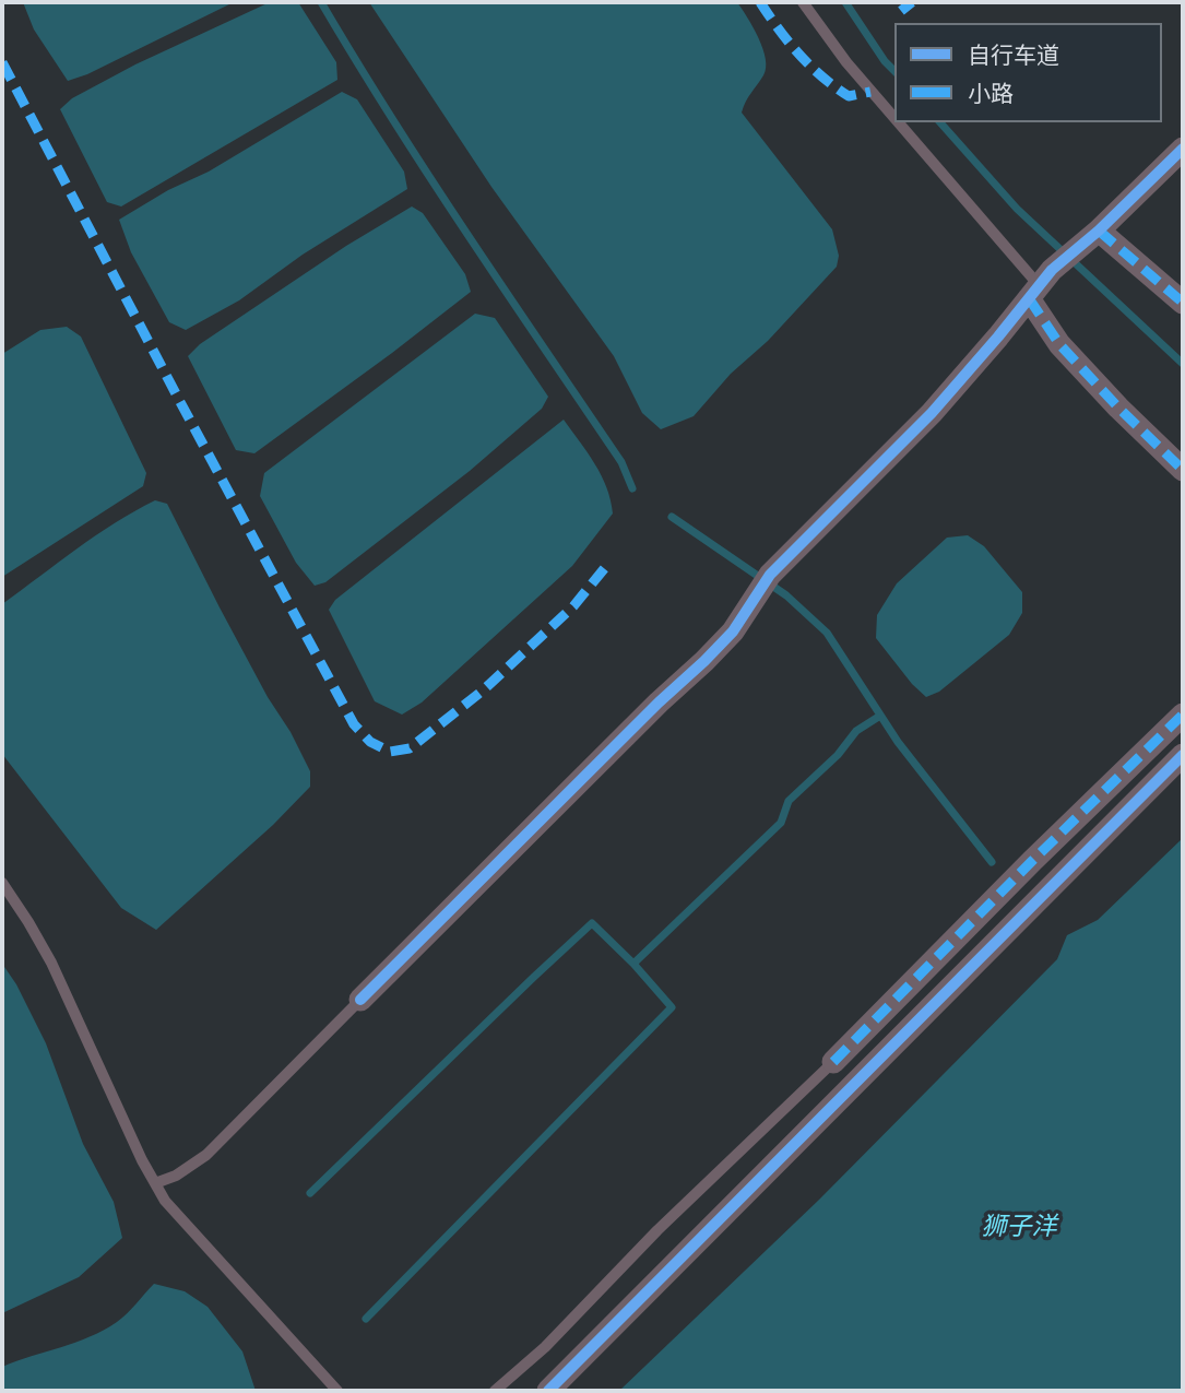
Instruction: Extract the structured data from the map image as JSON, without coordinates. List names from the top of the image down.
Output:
{
  "water": ["狮子洋"],
  "legend": ["自行车道", "小路"]
}
